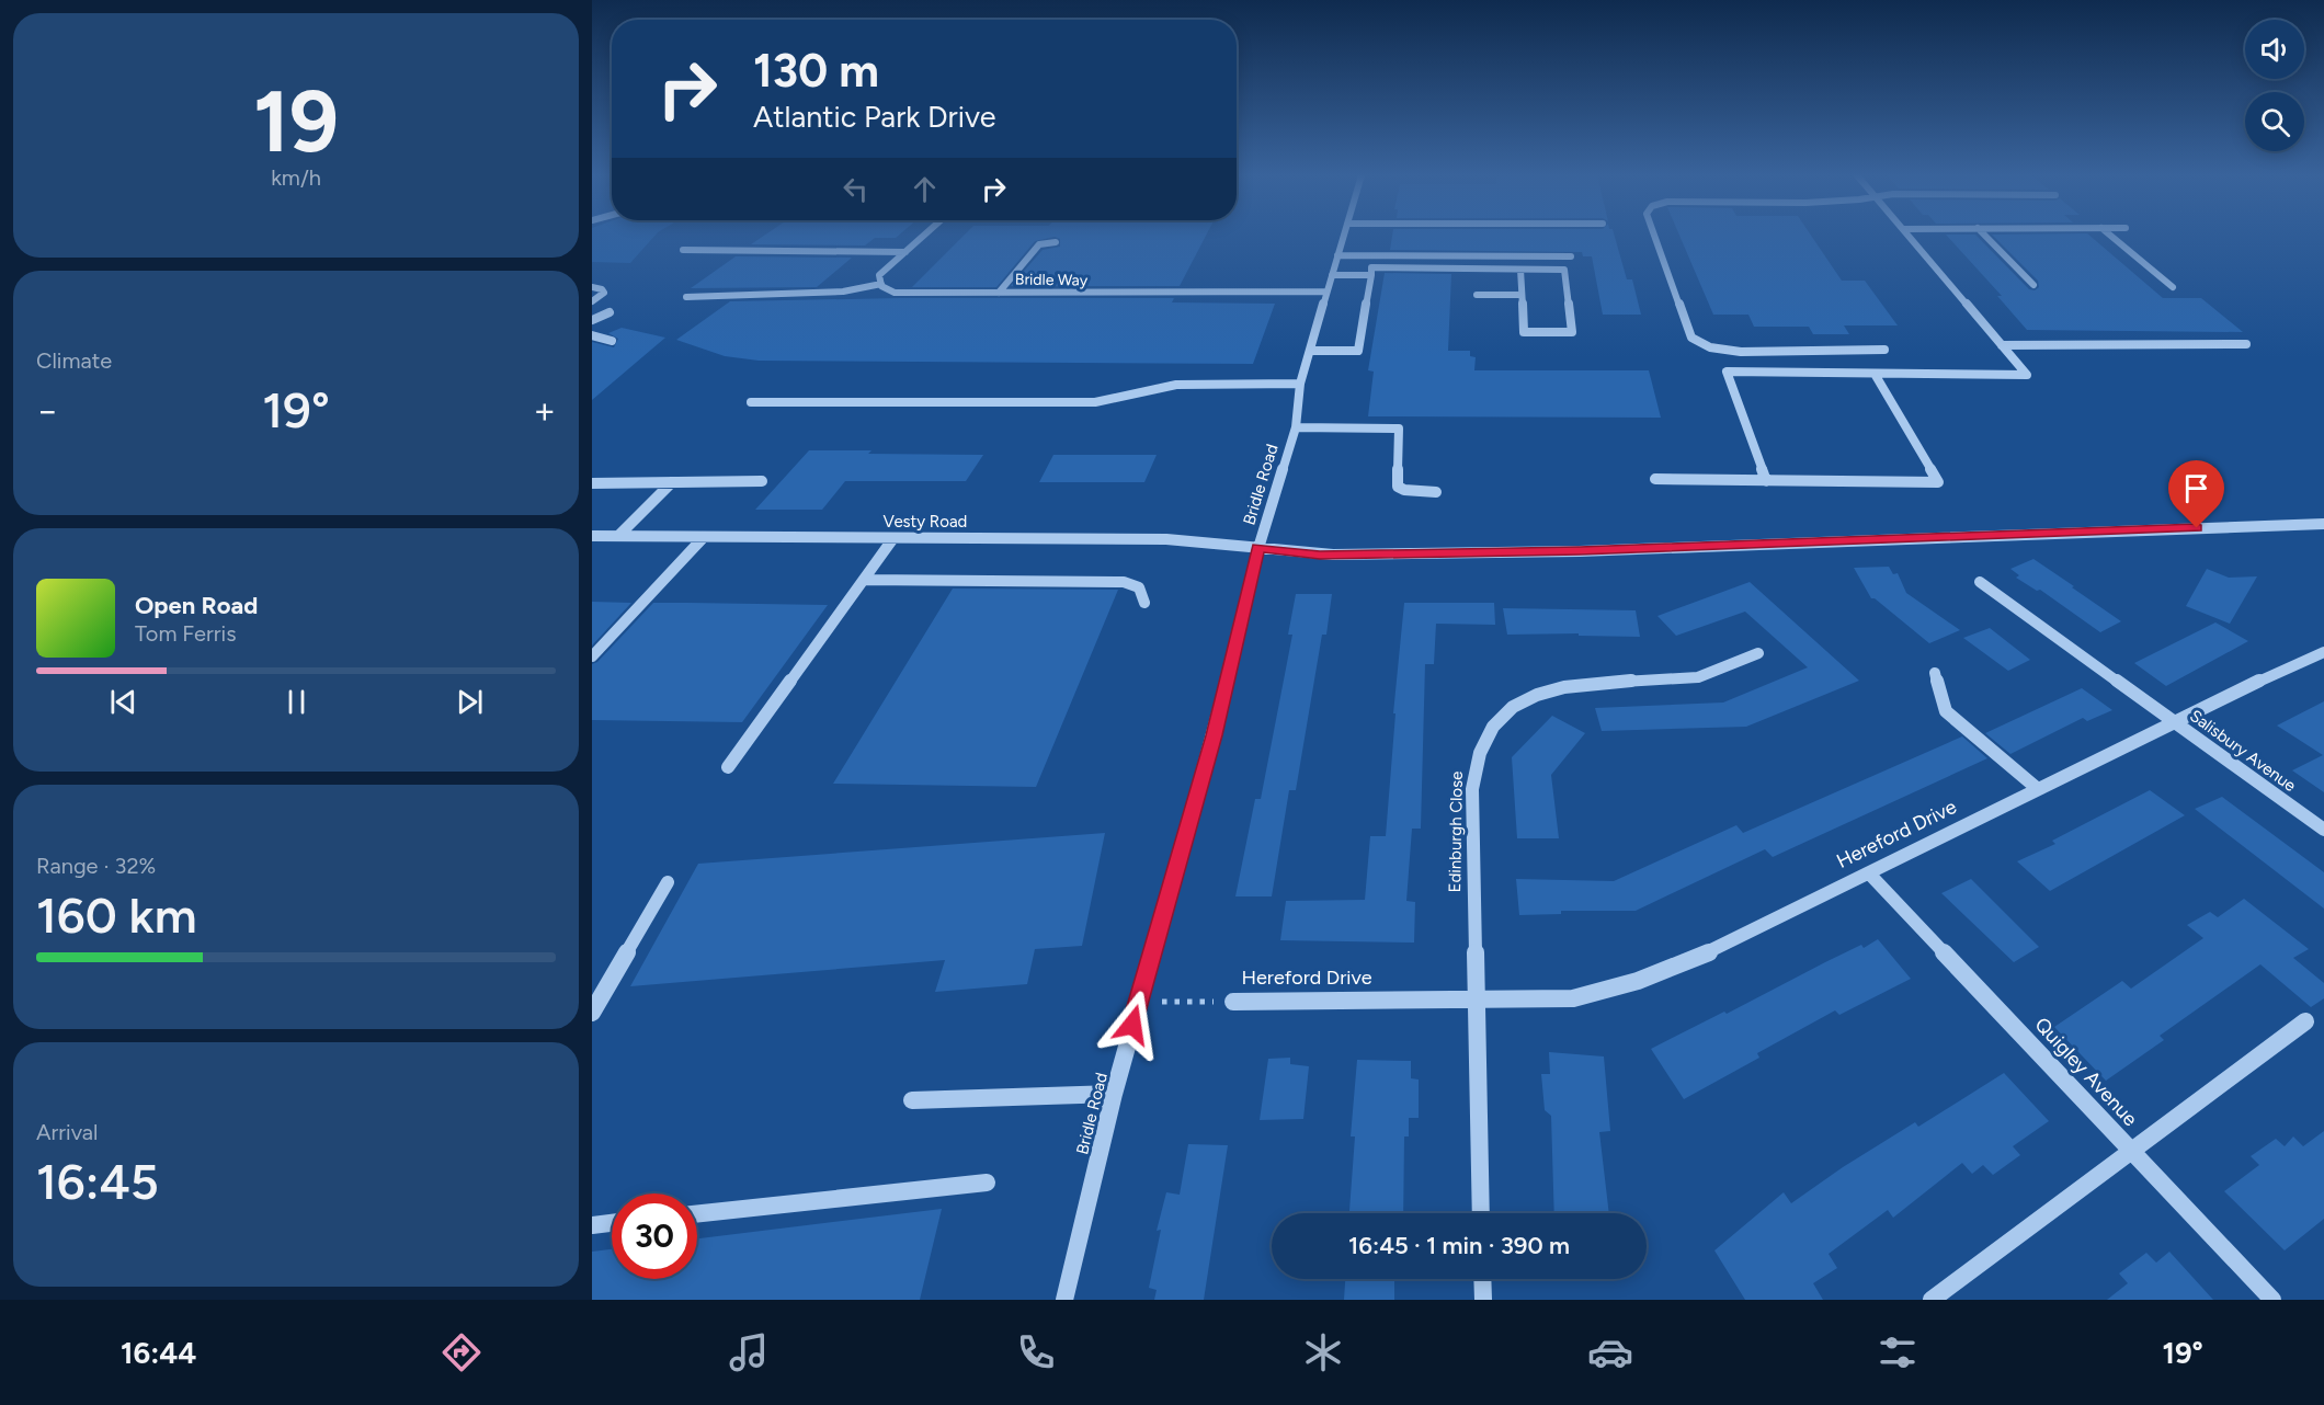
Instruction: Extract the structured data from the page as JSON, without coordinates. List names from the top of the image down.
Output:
{
  "streets": {
    "street": [
      "Bridle Way",
      "Bridle Road",
      "Vesty Road",
      "Salisbury Avenue",
      "Edinburgh Close",
      "Hereford Drive",
      "Quigley Avenue"
    ]
  },
  "crossings": [
    ["Bridle Way", "Bridle Road"],
    ["Bridle Road", "Vesty Road"],
    ["Bridle Road", "Hereford Drive"],
    ["Salisbury Avenue", "Hereford Drive"],
    ["Edinburgh Close", "Hereford Drive"],
    ["Hereford Drive", "Quigley Avenue"]
  ],
  "page": {
    "tile": [
      ["19", "km/h"],
      "Climate",
      ["Range · 32%", "160 km"],
      ["Arrival", "16:45"]
    ],
    "turn": ["130 m", "Atlantic Park Drive"],
    "heat": ["−", "19°", "+"],
    "song": ["Open Road", "Tom Ferris"],
    "limit": "30",
    "trip": "16:45 · 1 min · 390 m",
    "tabs": ["16:44", "19°"]
  }
}
